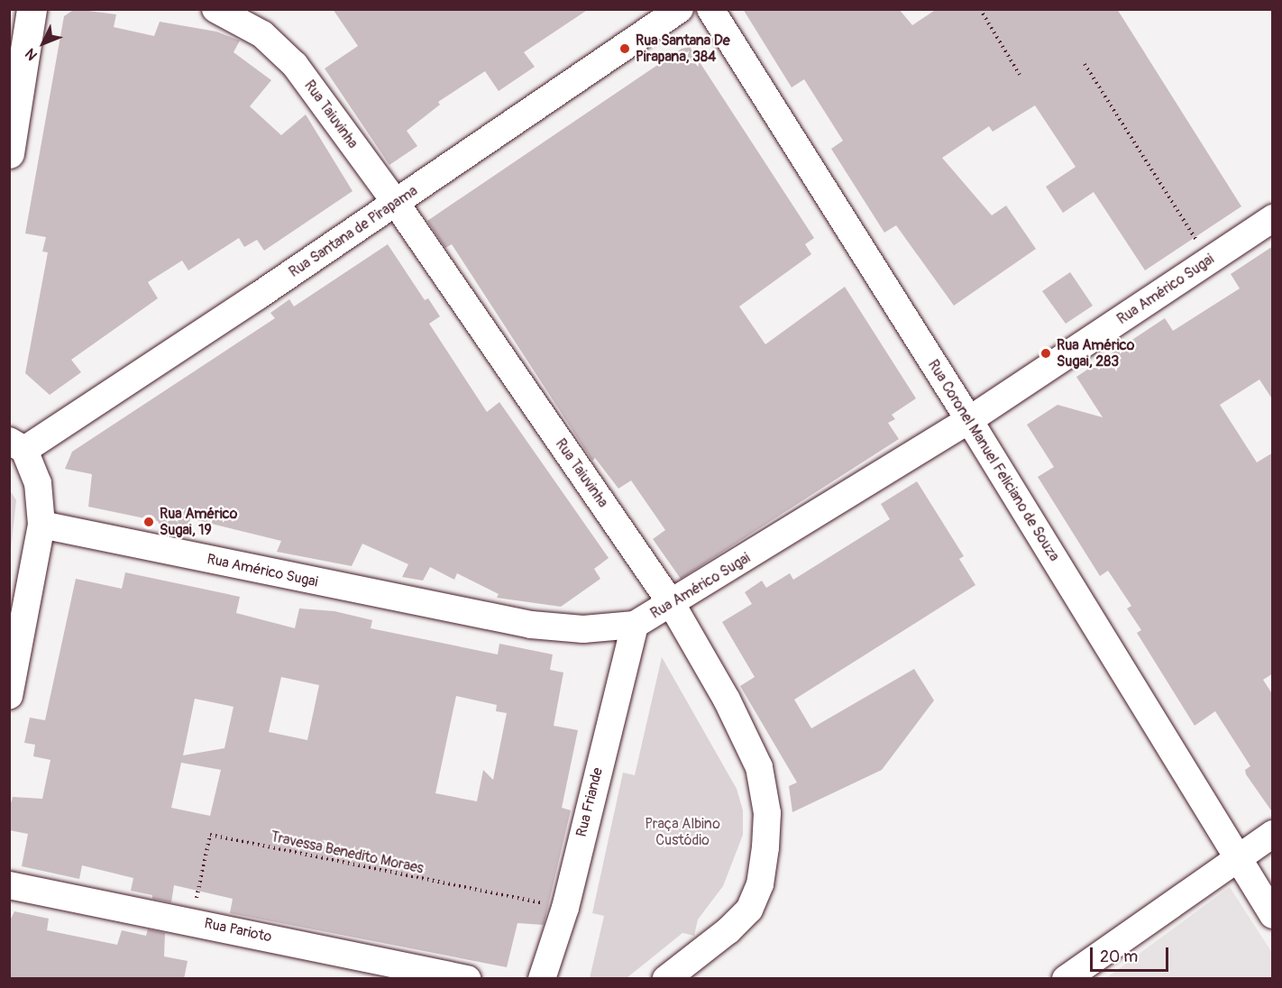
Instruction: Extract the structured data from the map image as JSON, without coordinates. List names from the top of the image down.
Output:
{
  "streets": {
    "street": [
      "Rua Taiuvinha",
      "Rua Santana de Pirapama",
      "Rua Américo Sugai",
      "Rua Coronel Manuel Feliciano de Souza",
      "Rua Friande",
      "Rua Parioto"
    ],
    "path": ["Travessa Benedito Moraes"]
  },
  "crossings": [
    ["Rua Taiuvinha", "Rua Santana de Pirapama"],
    ["Rua Taiuvinha", "Rua Américo Sugai"],
    ["Rua Américo Sugai", "Rua Coronel Manuel Feliciano de Souza"],
    ["Rua Américo Sugai", "Rua Friande"],
    ["Rua Friande", "Travessa Benedito Moraes"],
    ["Travessa Benedito Moraes", "Rua Parioto"]
  ],
  "parks": ["Praça Albino Custódio"],
  "places": ["Rua Santana De Pirapana, 384", "Rua Américo Sugai, 283", "Rua Américo Sugai, 19"],
  "scale_bar": "20 m",
  "north": "bottom left"
}
